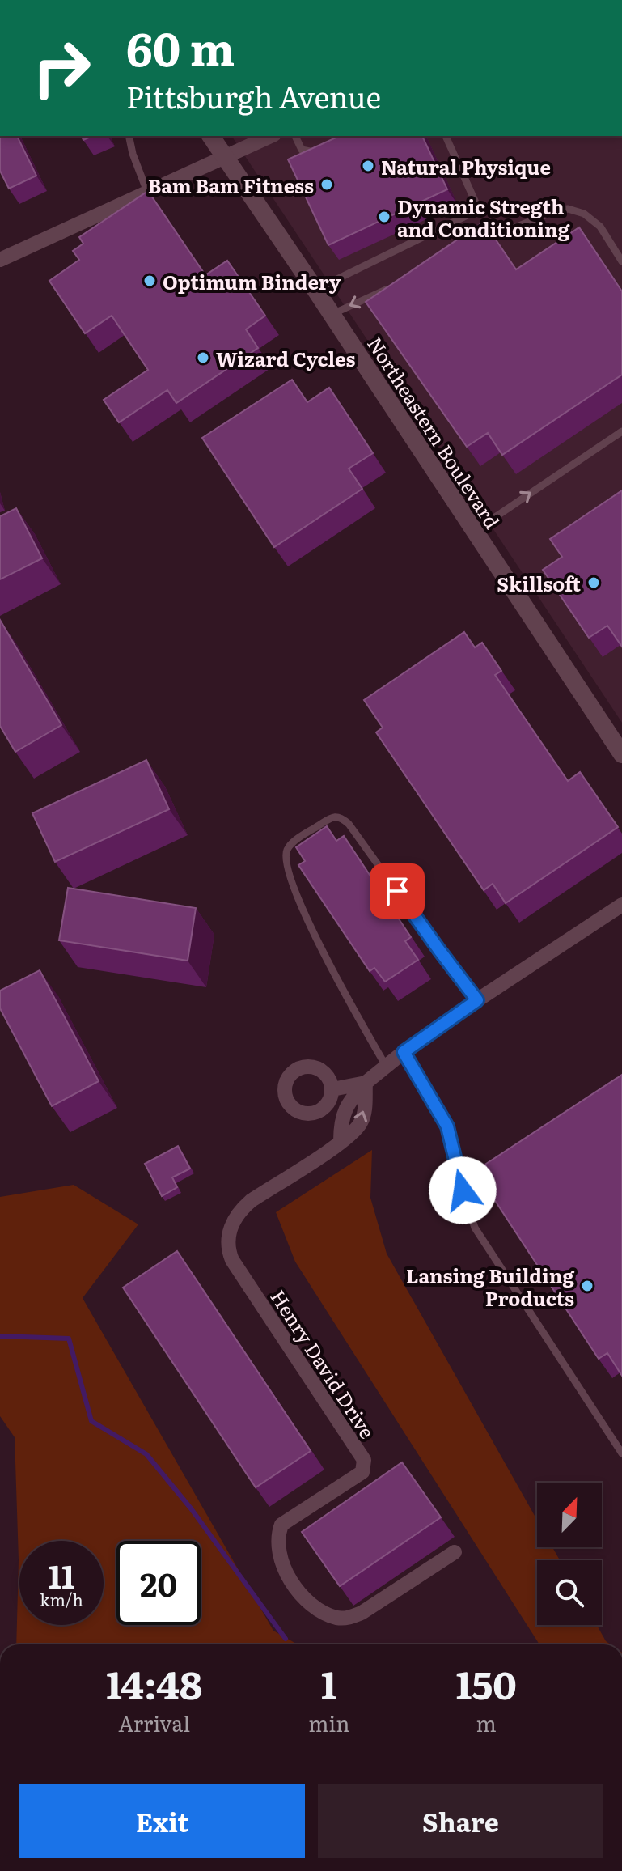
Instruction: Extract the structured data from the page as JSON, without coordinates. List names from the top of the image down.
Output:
{
  "streets": {
    "street": ["Northeastern Boulevard", "Henry David Drive"]
  },
  "places": [
    "Natural Physique",
    "Bam Bam Fitness",
    "Dynamic Stregth and Conditioning",
    "Optimum Bindery",
    "Wizard Cycles",
    "Skillsoft",
    "Lansing Building Products"
  ],
  "north": "top right",
  "page": {
    "turn": ["60 m", "Pittsburgh Avenue"],
    "speed": "11 km/h",
    "limit": "20",
    "eta": [
      "14:48",
      "Arrival",
      "1",
      "min",
      "150",
      "m"
    ],
    "buttons": ["Exit", "Share"]
  }
}
